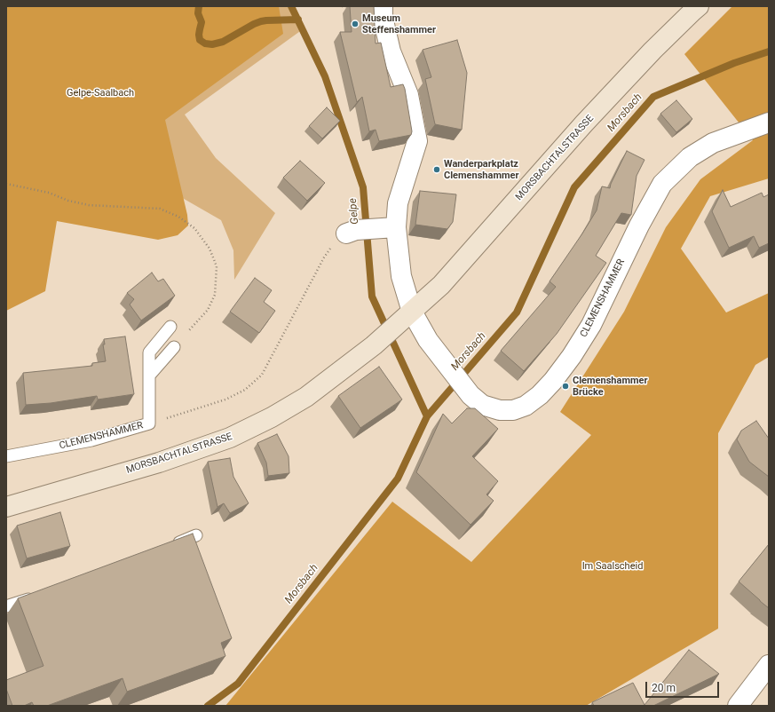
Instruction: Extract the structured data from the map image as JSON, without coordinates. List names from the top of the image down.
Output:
{
  "streets": {
    "main road": ["MORSBACHTALSTRASSE"],
    "street": ["CLEMENSHAMMER"]
  },
  "crossings": [
    ["MORSBACHTALSTRASSE", "CLEMENSHAMMER"]
  ],
  "water": ["Morsbach", "Gelpe"],
  "parks": ["Gelpe-Saalbach", "Im Saalscheid"],
  "places": ["Museum Steffenshammer", "Wanderparkplatz Clemenshammer", "Clemenshammer Brücke"],
  "scale_bar": "20 m"
}
